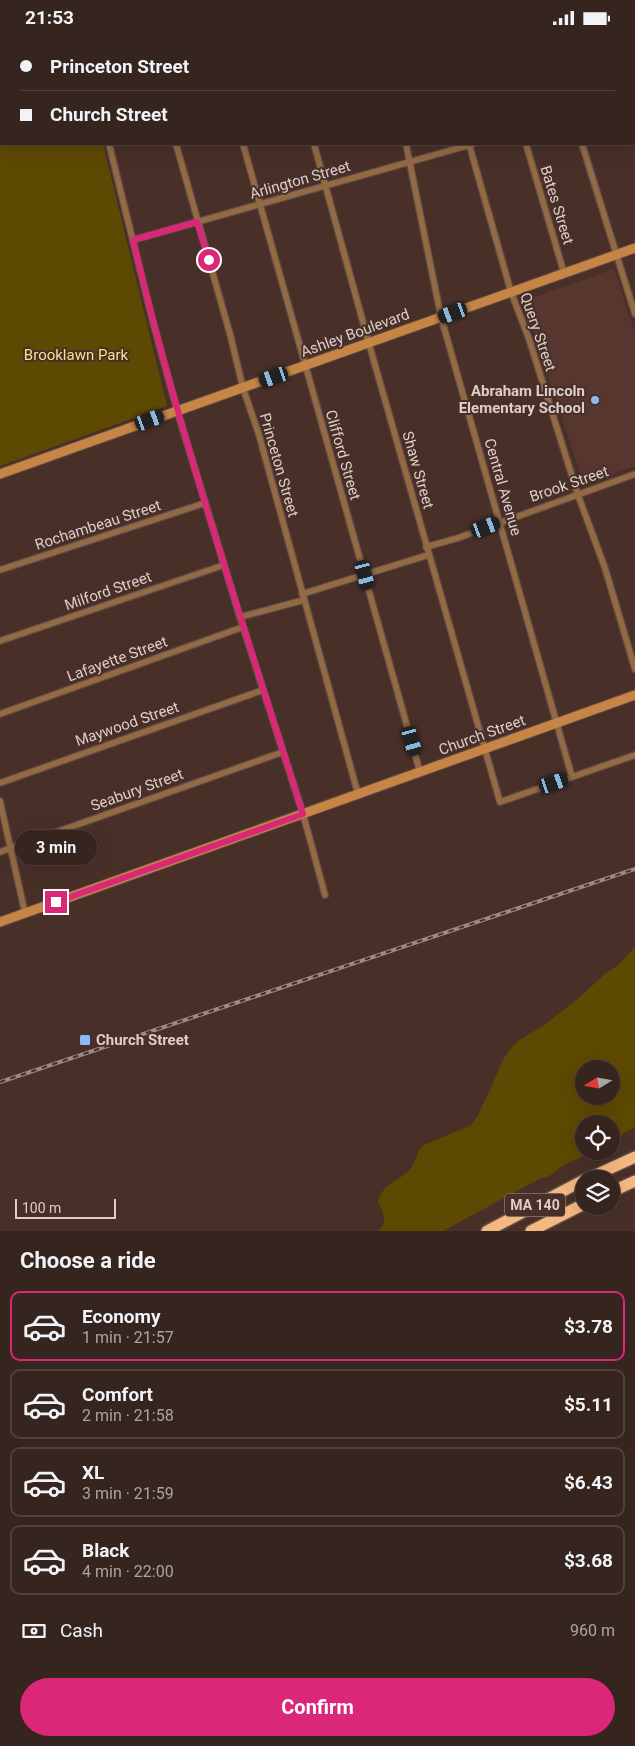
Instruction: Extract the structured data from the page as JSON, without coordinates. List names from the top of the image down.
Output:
{
  "streets": {
    "highway": ["MA 140"],
    "main road": ["Ashley Boulevard", "Church Street"],
    "street": [
      "Arlington Street",
      "Bates Street",
      "Query Street",
      "Clifford Street",
      "Princeton Street",
      "Shaw Street",
      "Brook Street",
      "Central Avenue",
      "Rochambeau Street",
      "Milford Street",
      "Lafayette Street",
      "Maywood Street",
      "Seabury Street"
    ]
  },
  "crossings": [
    ["Arlington Street", "Clifford Street"],
    ["Arlington Street", "Princeton Street"],
    ["Arlington Street", "Shaw Street"],
    ["Arlington Street", "Central Avenue"],
    ["Bates Street", "Ashley Boulevard"],
    ["Query Street", "Ashley Boulevard"],
    ["Query Street", "Brook Street"],
    ["Ashley Boulevard", "Clifford Street"],
    ["Ashley Boulevard", "Princeton Street"],
    ["Ashley Boulevard", "Shaw Street"],
    ["Ashley Boulevard", "Central Avenue"],
    ["Clifford Street", "Church Street"],
    ["Princeton Street", "Church Street"],
    ["Shaw Street", "Brook Street"],
    ["Shaw Street", "Central Avenue"],
    ["Shaw Street", "Church Street"],
    ["Brook Street", "Central Avenue"],
    ["Central Avenue", "Church Street"]
  ],
  "parks": ["Brooklawn Park"],
  "places": {
    "other": ["Abraham Lincoln Elementary School"],
    "transit": ["Church Street"]
  },
  "scale_bar": "100 m",
  "north": "left",
  "page": {
    "status": "21:53",
    "banner": ["Princeton Street", "Church Street"],
    "bubble": "3 min",
    "scale": "100 m",
    "heading": "Choose a ride",
    "list": [
      {
        "name": "Economy",
        "note": "1 min · 21:57",
        "value": "$3.78"
      },
      {
        "name": "Comfort",
        "note": "2 min · 21:58",
        "value": "$5.11"
      },
      {
        "name": "XL",
        "note": "3 min · 21:59",
        "value": "$6.43"
      },
      {
        "name": "Black",
        "note": "4 min · 22:00",
        "value": "$3.68"
      }
    ],
    "pay": ["Cash", "960 m"],
    "buttons": "Confirm"
  }
}
